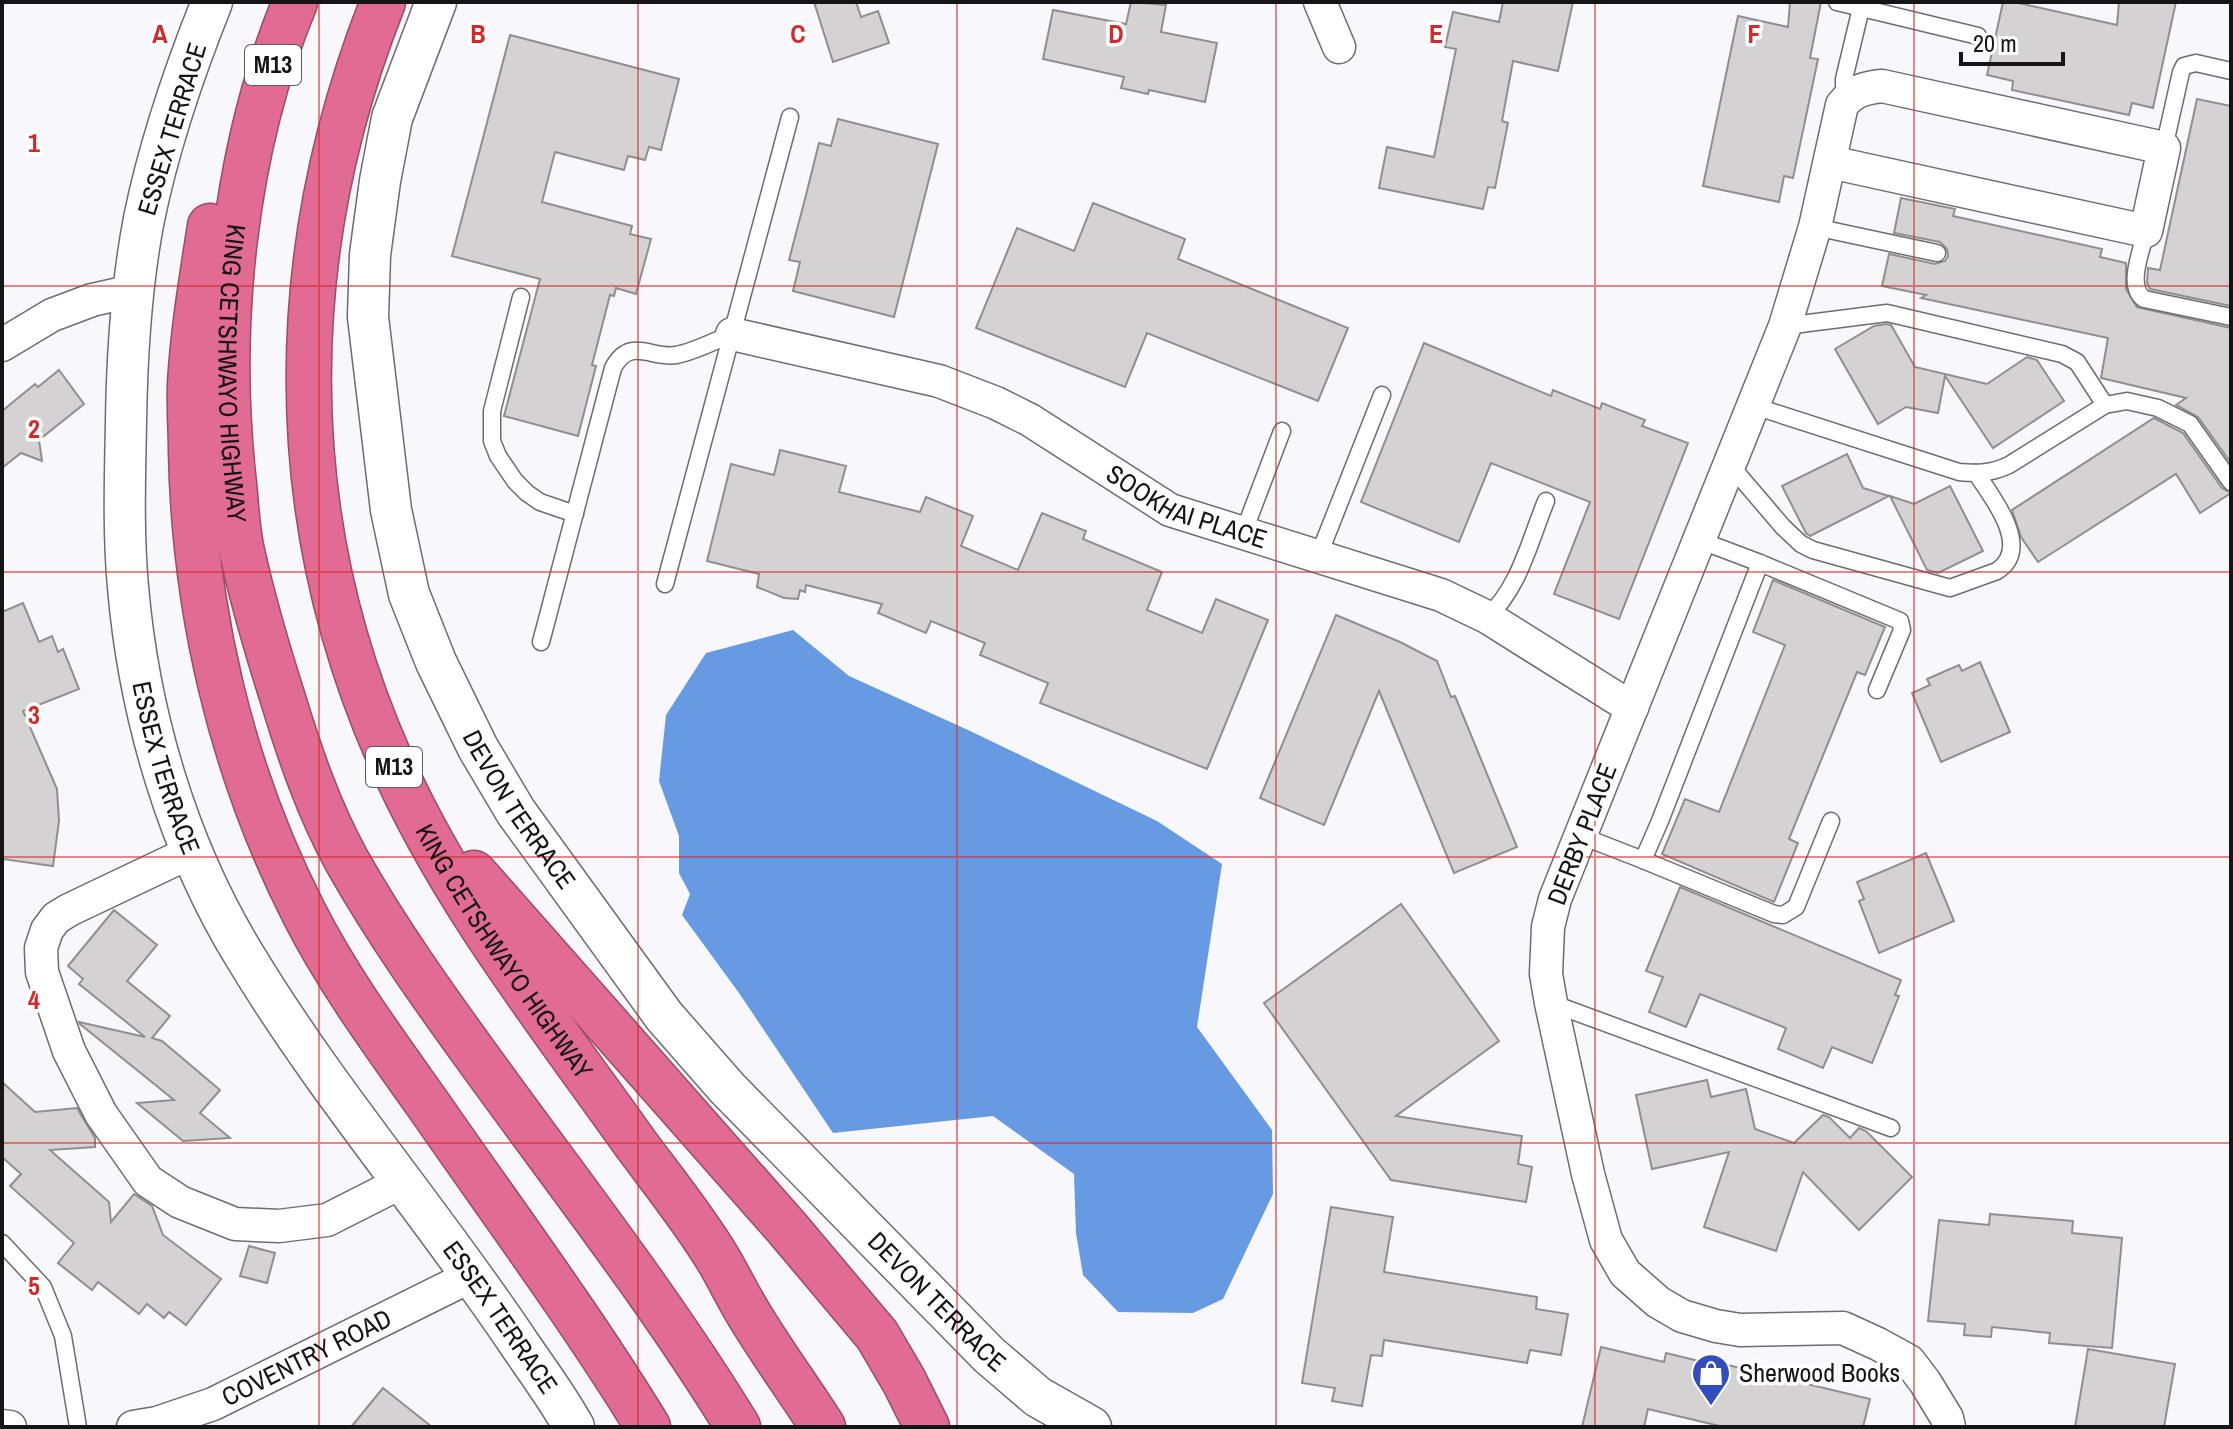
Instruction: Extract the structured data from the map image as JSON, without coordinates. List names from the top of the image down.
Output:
{
  "streets": {
    "highway": ["M13", "KING CETSHWAYO HIGHWAY"],
    "street": [
      "ESSEX TERRACE",
      "SOOKHAI PLACE",
      "DEVON TERRACE",
      "DERBY PLACE",
      "COVENTRY ROAD"
    ]
  },
  "crossings": [
    ["ESSEX TERRACE", "COVENTRY ROAD"],
    ["SOOKHAI PLACE", "DERBY PLACE"]
  ],
  "places": {
    "shop": ["Sherwood Books"]
  },
  "scale_bar": "20 m",
  "grid": {
    "columns": [
      "A",
      "B",
      "C",
      "D",
      "E",
      "F"
    ],
    "rows": [
      "1",
      "2",
      "3",
      "4",
      "5"
    ]
  }
}
